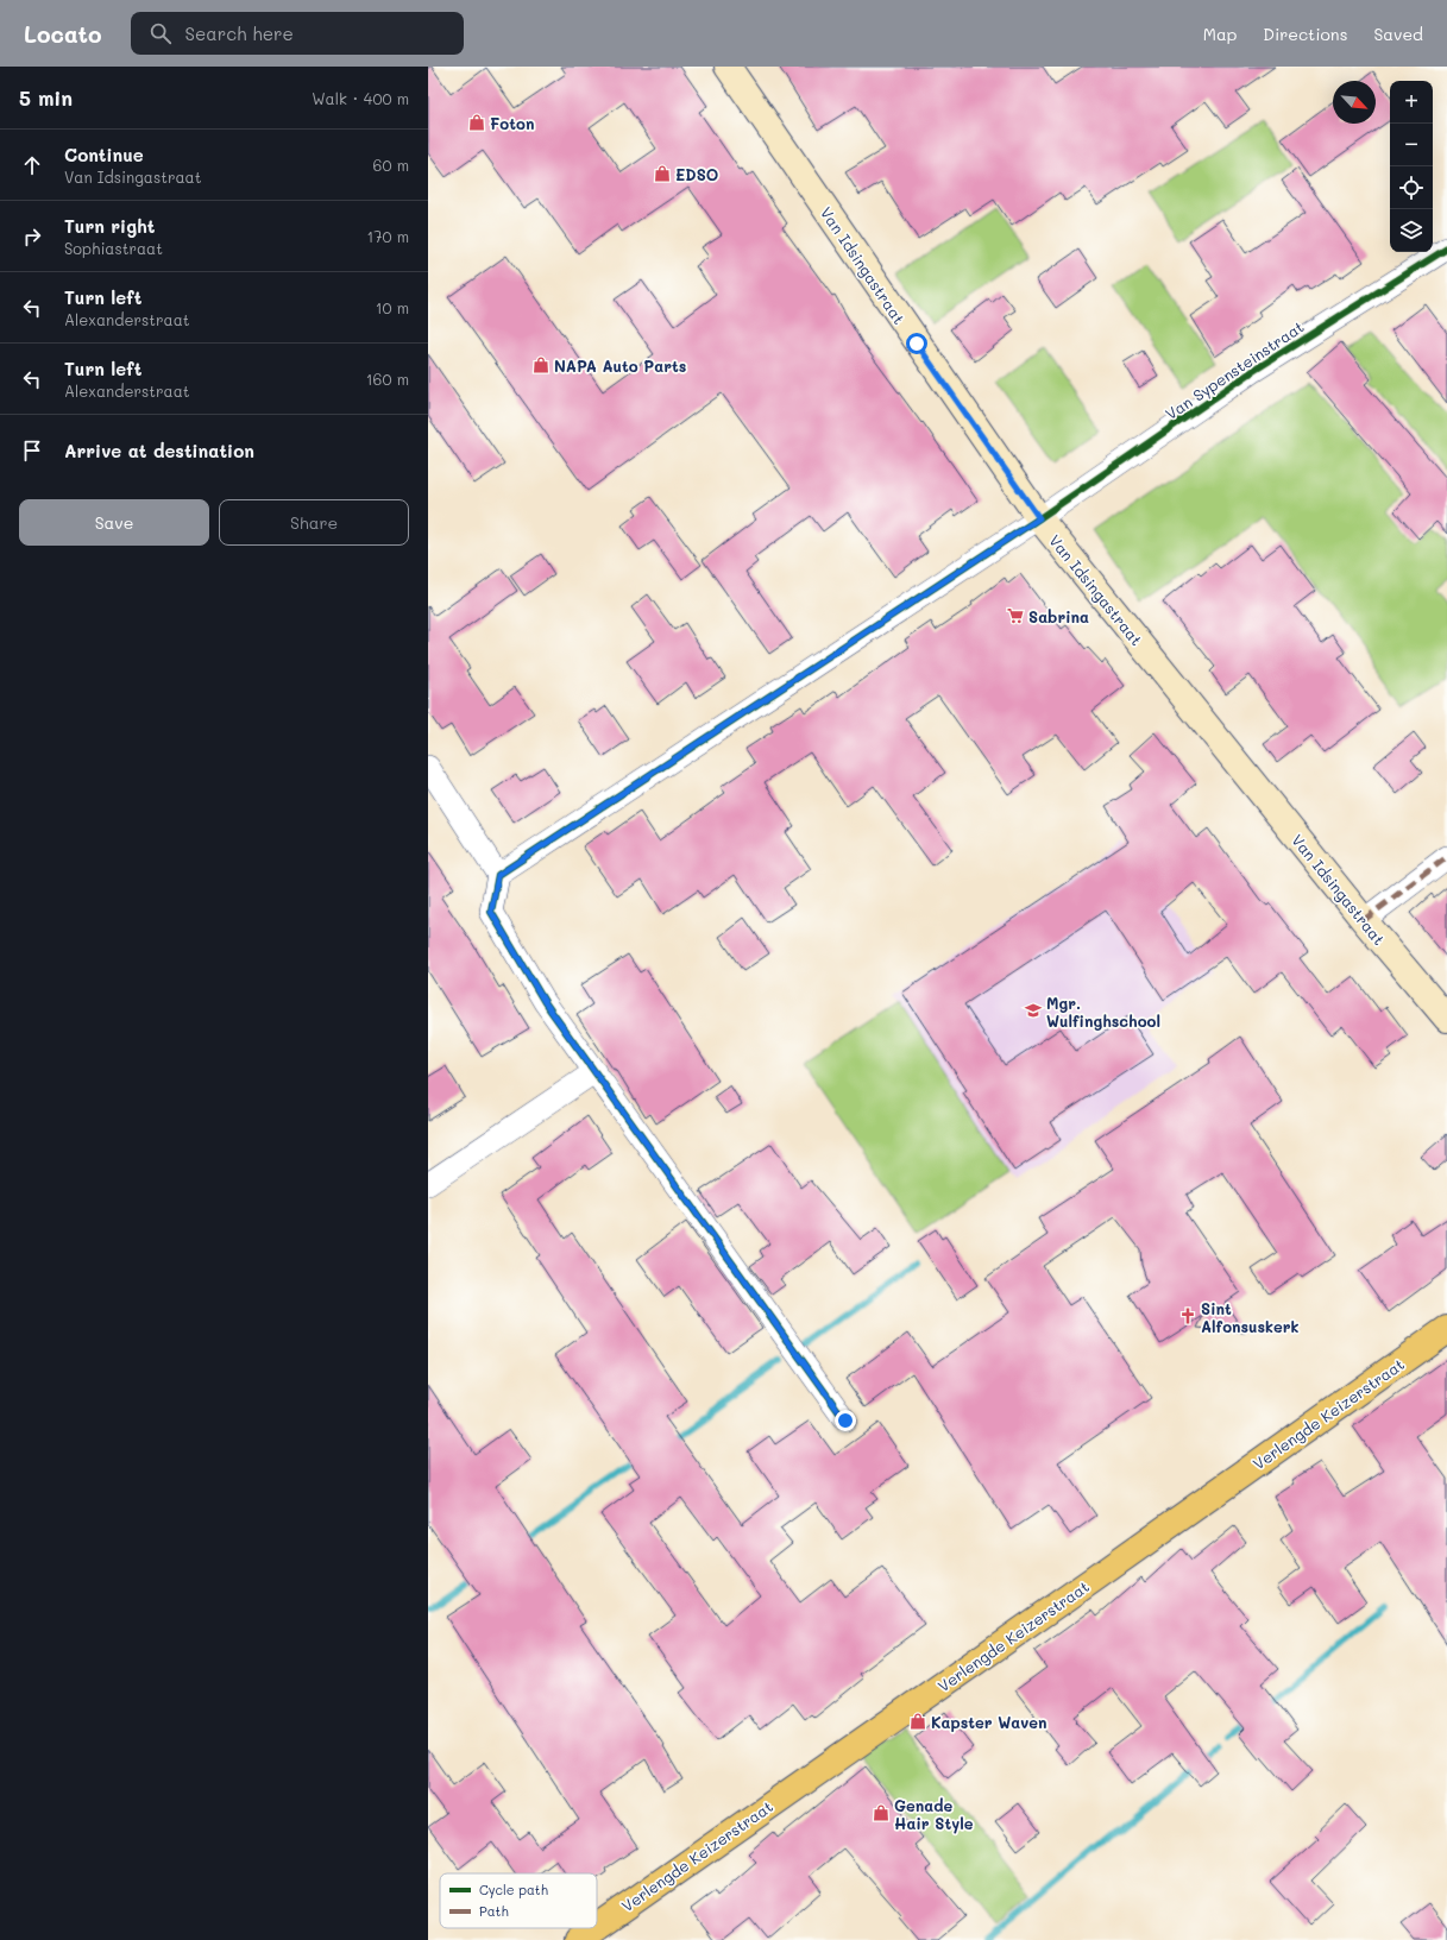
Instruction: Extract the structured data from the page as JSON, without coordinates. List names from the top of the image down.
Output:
{
  "streets": {
    "main road": ["Van Idsingastraat", "Verlengde Keizerstraat"],
    "street": ["Van Sypensteinstraat"]
  },
  "crossings": [
    ["Van Idsingastraat", "Van Sypensteinstraat"]
  ],
  "places": {
    "shop": [
      "Foton",
      "EDSO",
      "NAPA Auto Parts",
      "Kapster Waven",
      "Genade Hair Style"
    ],
    "supermarket": ["Sabrina"],
    "school or university": ["Mgr. Wulfinghschool"],
    "church": ["Sint Alfonsuskerk"]
  },
  "legend": ["Cycle path", "Path"],
  "north": "bottom right",
  "page": {
    "header": "Locato",
    "search": "Search here",
    "nav": ["Map", "Directions", "Saved"],
    "heading": ["5 min", "Walk · 400 m"],
    "map_buttons": ["+", "−"],
    "list": [
      ["Continue", "Van Idsingastraat", "60 m"],
      ["Turn right", "Sophiastraat", "170 m"],
      ["Turn left", "Alexanderstraat", "10 m"],
      ["Turn left", "Alexanderstraat", "160 m"],
      "Arrive at destination"
    ],
    "buttons": ["Save", "Share"]
  }
}
